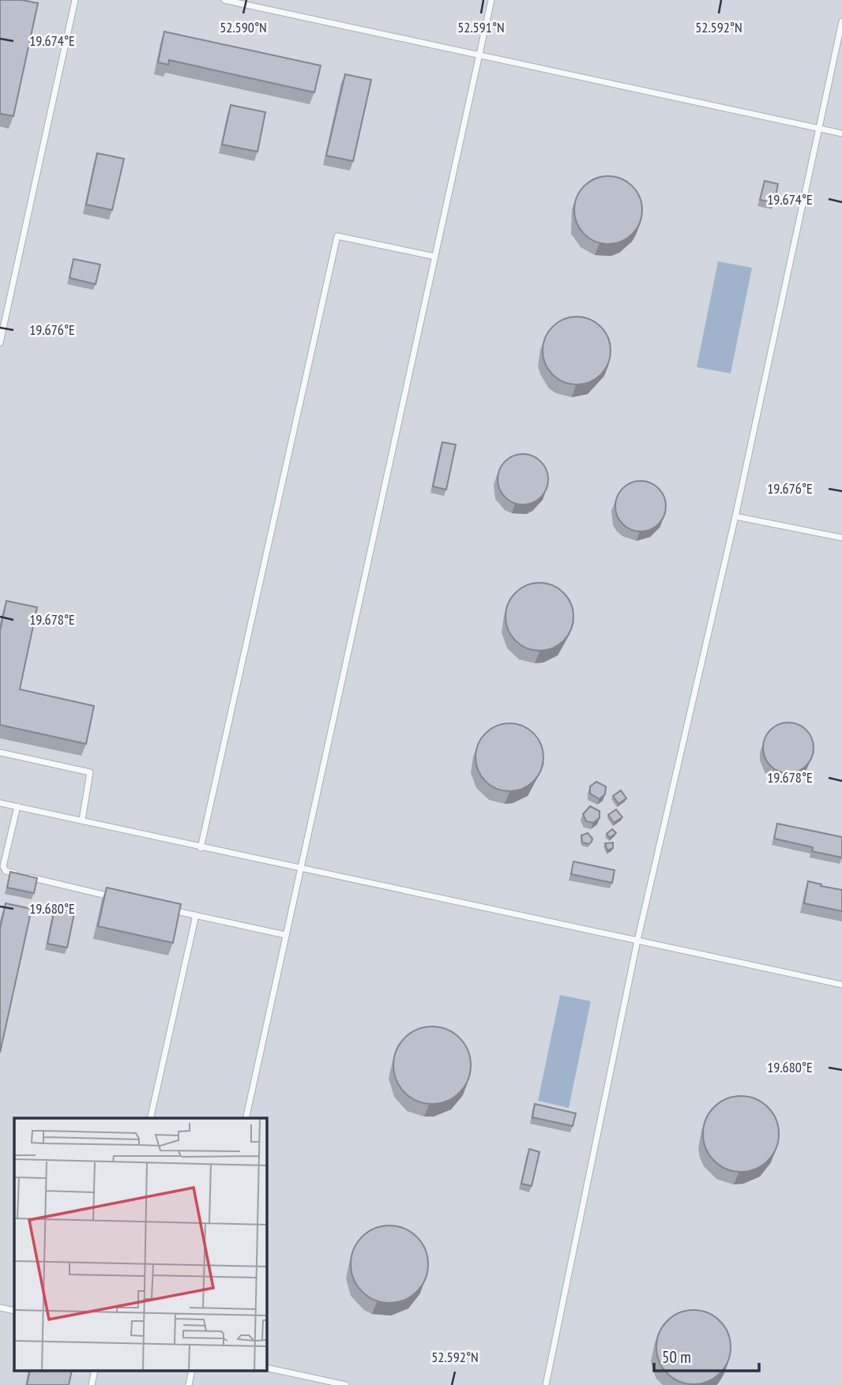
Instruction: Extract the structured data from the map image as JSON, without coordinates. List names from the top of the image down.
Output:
{
  "scale_bar": "50 m",
  "coordinates": [
    "52.590°N",
    "52.591°N",
    "52.592°N",
    "19.674°E",
    "19.676°E",
    "19.678°E",
    "19.680°E"
  ]
}
